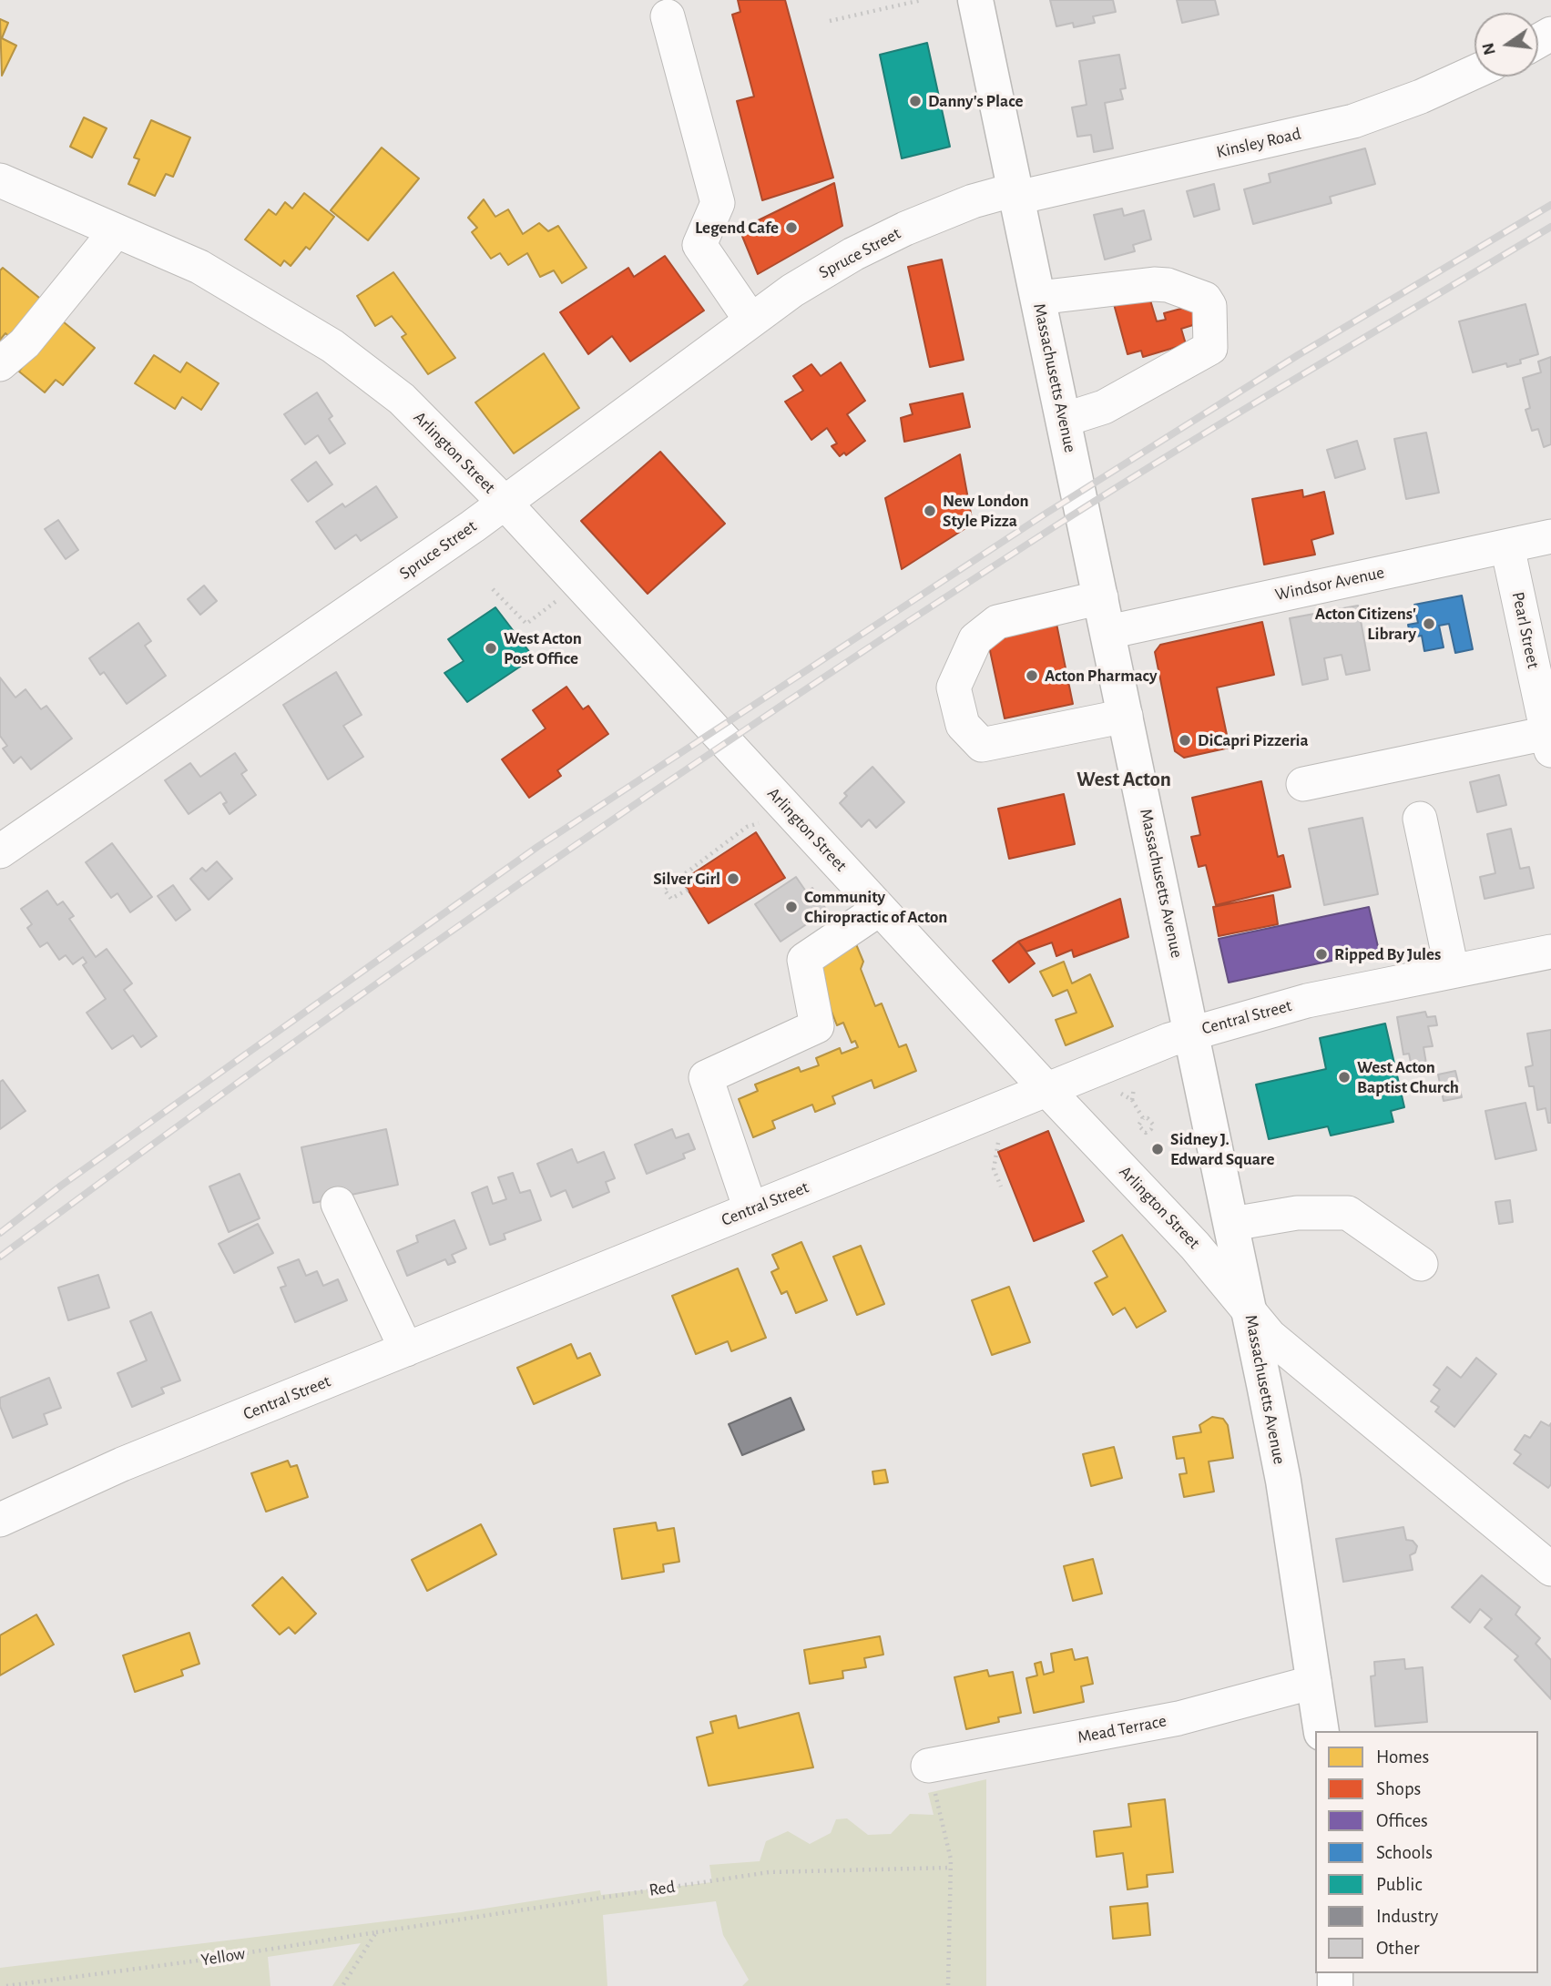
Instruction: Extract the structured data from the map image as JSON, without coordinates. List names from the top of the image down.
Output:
{
  "streets": {
    "main road": ["Massachusetts Avenue"],
    "street": [
      "Kinsley Road",
      "Spruce Street",
      "Arlington Street",
      "Windsor Avenue",
      "Pearl Street",
      "Central Street",
      "Mead Terrace"
    ],
    "path": ["Red", "Yellow"]
  },
  "crossings": [
    ["Kinsley Road", "Spruce Street"],
    ["Kinsley Road", "Massachusetts Avenue"],
    ["Spruce Street", "Massachusetts Avenue"],
    ["Spruce Street", "Arlington Street"],
    ["Massachusetts Avenue", "Arlington Street"],
    ["Massachusetts Avenue", "Windsor Avenue"],
    ["Massachusetts Avenue", "Central Street"],
    ["Massachusetts Avenue", "Mead Terrace"],
    ["Arlington Street", "Central Street"],
    ["Windsor Avenue", "Pearl Street"],
    ["Red", "Yellow"]
  ],
  "districts": ["West Acton"],
  "places": [
    "Danny's Place",
    "Legend Cafe",
    "New London Style Pizza",
    "Acton Citizens' Library",
    "West Acton Post Office",
    "Acton Pharmacy",
    "DiCapri Pizzeria",
    "Silver Girl",
    "Community Chiropractic of Acton",
    "Ripped By Jules",
    "West Acton Baptist Church",
    "Sidney J. Edward Square"
  ],
  "legend": [
    "Homes",
    "Shops",
    "Offices",
    "Schools",
    "Public",
    "Industry",
    "Other"
  ],
  "north": "left"
}
